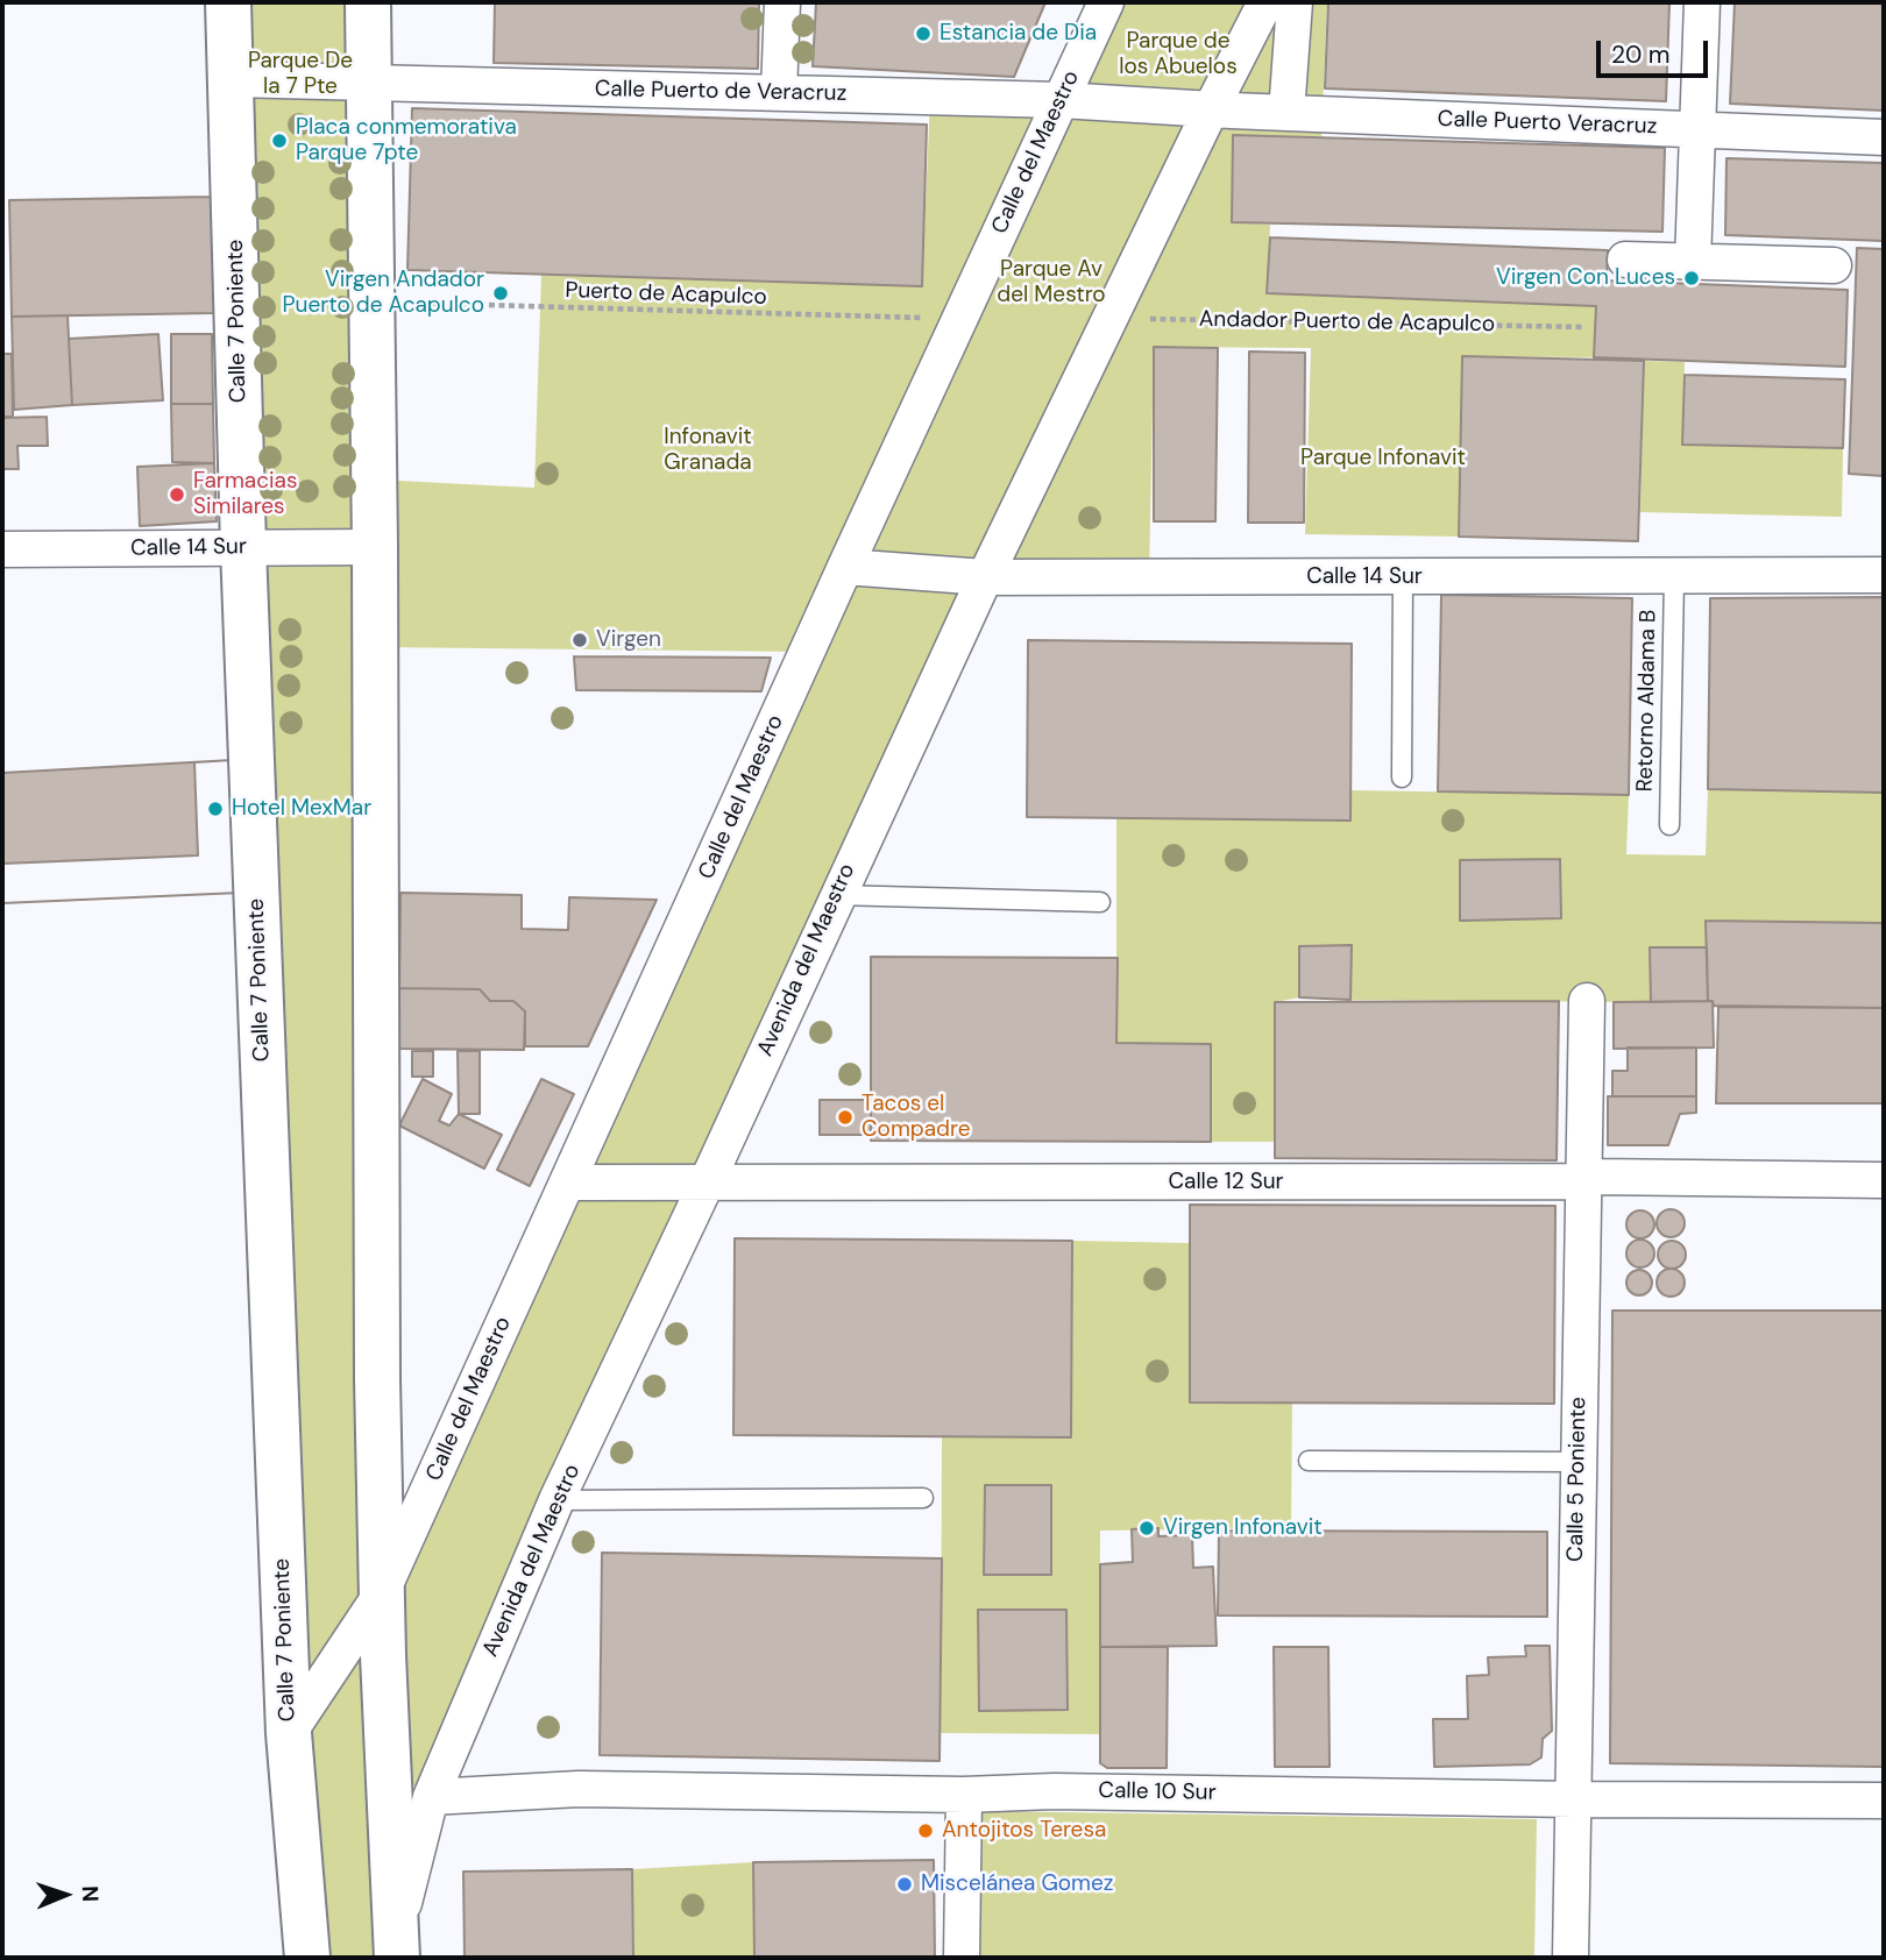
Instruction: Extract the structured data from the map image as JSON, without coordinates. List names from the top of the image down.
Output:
{
  "streets": {
    "main road": ["Calle 7 Poniente"],
    "street": [
      "Calle Puerto de Veracruz",
      "Calle Puerto Veracruz",
      "Calle del Maestro",
      "Calle 14 Sur",
      "Avenida del Maestro",
      "Calle 12 Sur",
      "Calle 5 Poniente",
      "Calle 10 Sur"
    ],
    "lane": ["Retorno Aldama B"],
    "path": ["Puerto de Acapulco", "Andador Puerto de Acapulco"]
  },
  "crossings": [
    ["Calle Puerto de Veracruz", "Calle Puerto Veracruz"],
    ["Calle Puerto de Veracruz", "Calle del Maestro"],
    ["Calle Puerto de Veracruz", "Calle 7 Poniente"],
    ["Calle Puerto de Veracruz", "Avenida del Maestro"],
    ["Calle Puerto Veracruz", "Avenida del Maestro"],
    ["Calle del Maestro", "Puerto de Acapulco"],
    ["Calle del Maestro", "Calle 7 Poniente"],
    ["Calle del Maestro", "Calle 14 Sur"],
    ["Calle del Maestro", "Calle 12 Sur"],
    ["Calle 7 Poniente", "Calle 14 Sur"],
    ["Andador Puerto de Acapulco", "Avenida del Maestro"],
    ["Calle 14 Sur", "Retorno Aldama B"],
    ["Calle 14 Sur", "Avenida del Maestro"],
    ["Avenida del Maestro", "Calle 12 Sur"],
    ["Avenida del Maestro", "Calle 10 Sur"],
    ["Calle 12 Sur", "Calle 5 Poniente"],
    ["Calle 5 Poniente", "Calle 10 Sur"]
  ],
  "parks": [
    "Parque de los Abuelos",
    "Parque De la 7 Pte",
    "Parque Av del Mestro",
    "Infonavit Granada",
    "Parque Infonavit"
  ],
  "places": [
    "Estancia de Dia",
    "Placa conmemorativa Parque 7pte",
    "Virgen Con Luces",
    "Virgen Andador Puerto de Acapulco",
    "Farmacias Similares",
    "Virgen",
    "Hotel MexMar",
    "Tacos el Compadre",
    "Virgen Infonavit",
    "Antojitos Teresa",
    "Miscelánea Gomez"
  ],
  "scale_bar": "20 m",
  "north": "right"
}
